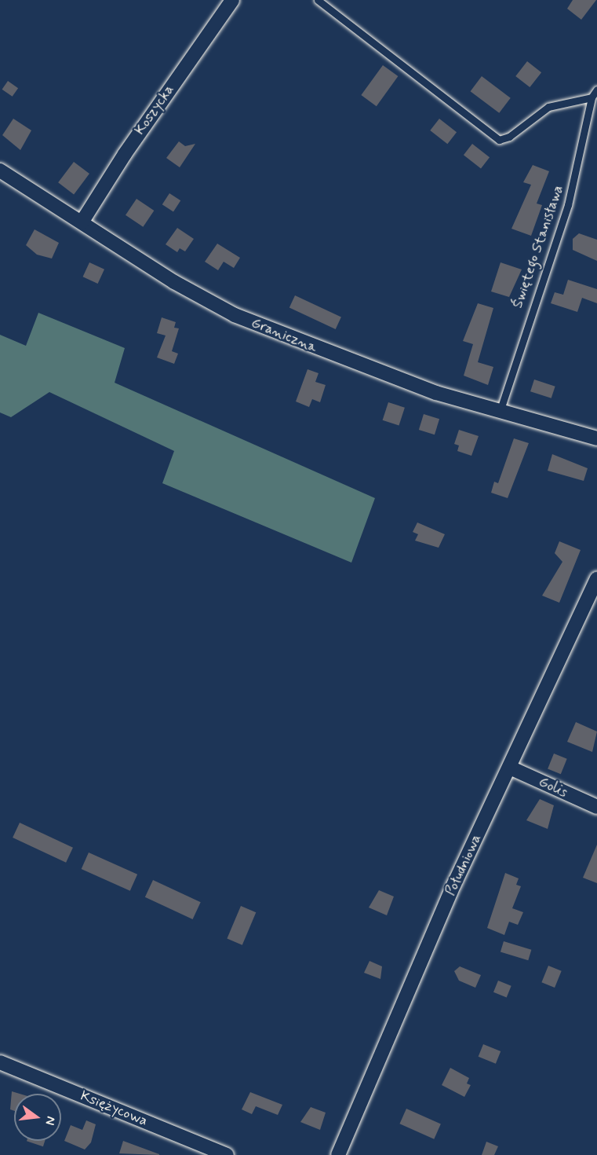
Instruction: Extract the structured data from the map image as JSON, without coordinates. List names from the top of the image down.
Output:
{
  "streets": {
    "street": [
      "Koszycka",
      "Graniczna",
      "Golis",
      "Południowa",
      "Księżycowa"
    ],
    "lane": ["Świętego Stanisława"]
  },
  "crossings": [
    ["Koszycka", "Graniczna"],
    ["Świętego Stanisława", "Graniczna"],
    ["Golis", "Południowa"]
  ],
  "north": "right"
}
